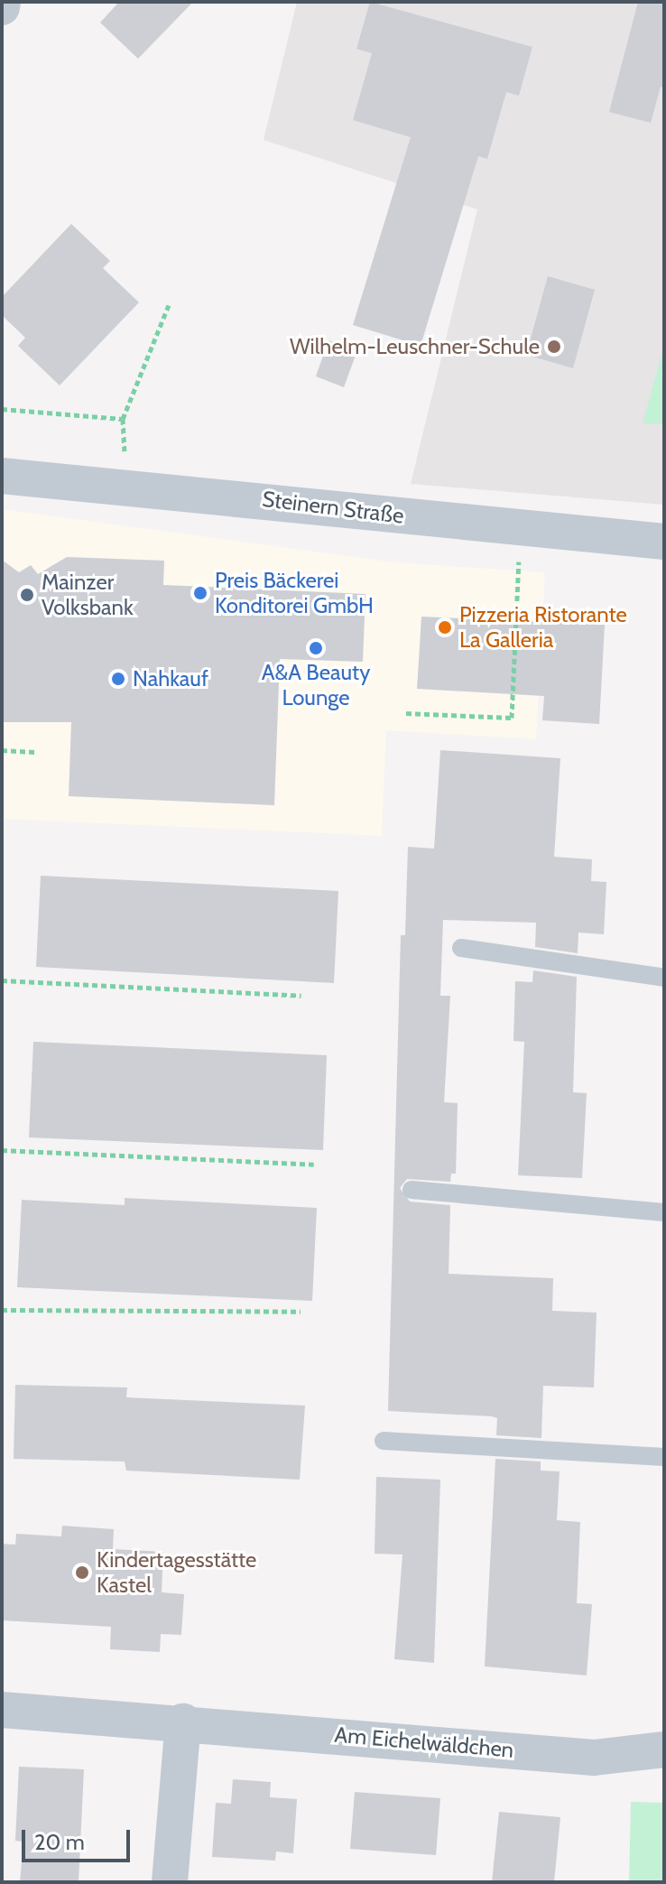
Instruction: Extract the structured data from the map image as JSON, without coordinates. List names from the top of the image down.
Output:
{
  "streets": {
    "street": ["Steinern Straße", "Am Eichelwäldchen"]
  },
  "places": [
    "Wilhelm-Leuschner-Schule",
    "Preis Bäckerei Konditorei GmbH",
    "Mainzer Volksbank",
    "Pizzeria Ristorante La Galleria",
    "A&A Beauty Lounge",
    "Nahkauf",
    "Kindertagesstätte Kastel"
  ],
  "scale_bar": "20 m"
}
